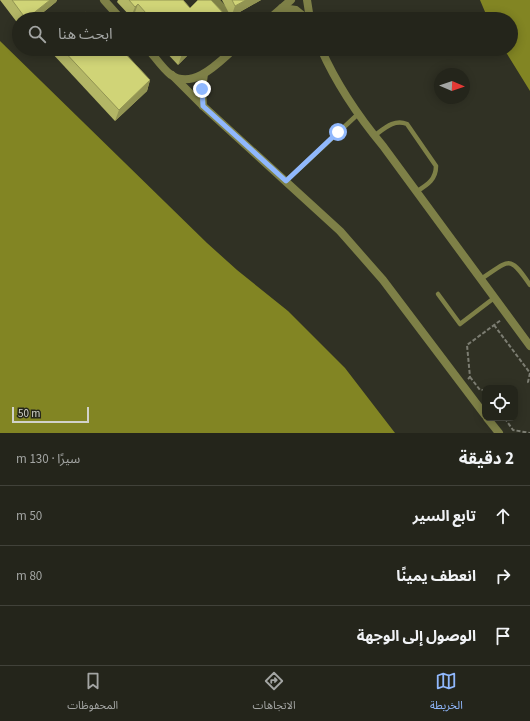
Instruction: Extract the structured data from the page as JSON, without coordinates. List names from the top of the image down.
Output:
{
  "scale_bar": "50 m",
  "north": "right",
  "page": {
    "search": "ابحث هنا",
    "scale": "50 m",
    "heading": ["2 دقيقة", "سيرًا · 130 m"],
    "list": [
      ["تابع السير", "50 m"],
      ["انعطف يمينًا", "80 m"],
      "الوصول إلى الوجهة"
    ],
    "nav": ["الخريطة", "الاتجاهات", "المحفوظات"]
  }
}
